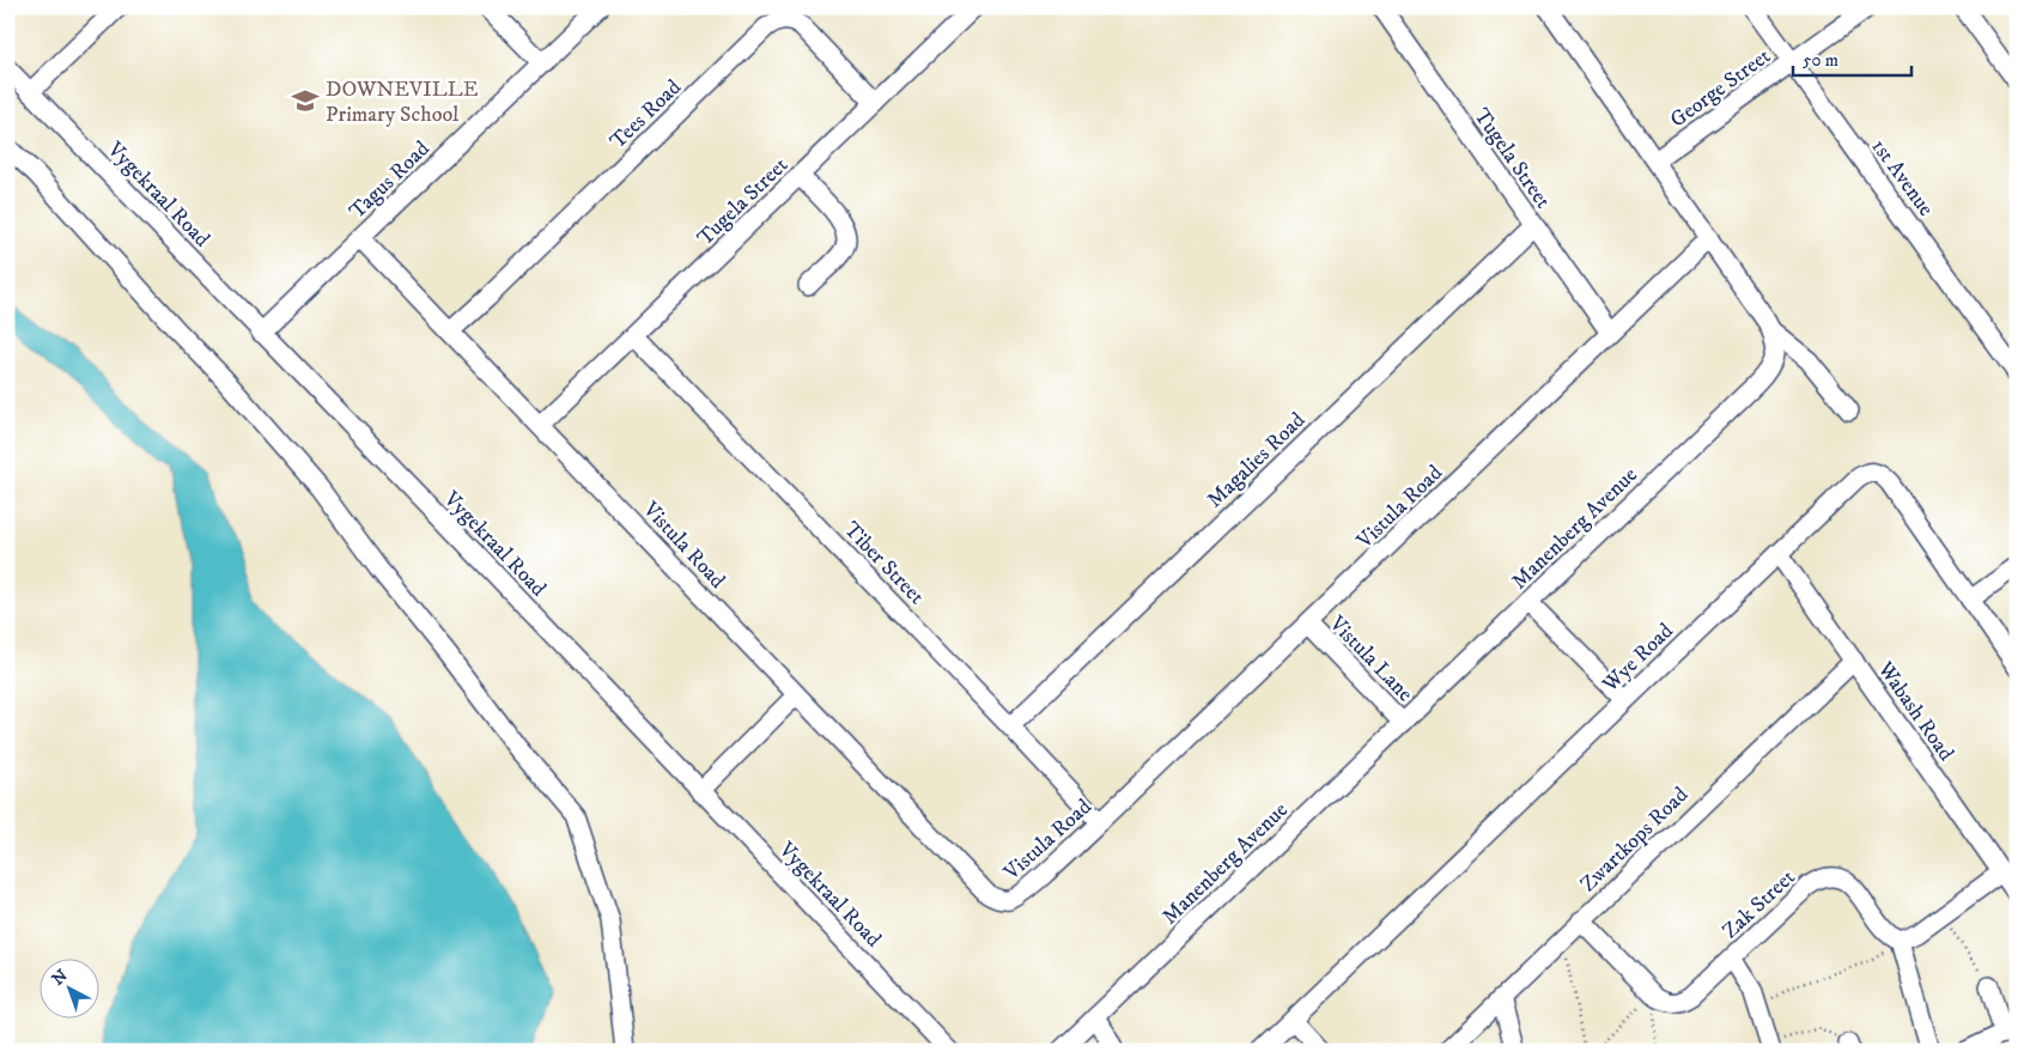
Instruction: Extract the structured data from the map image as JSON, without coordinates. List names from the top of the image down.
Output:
{
  "streets": {
    "street": [
      "George Street",
      "Tees Road",
      "Tugela Street",
      "1st Avenue",
      "Tagus Road",
      "Vygekraal Road",
      "Magalies Road",
      "Vistula Road",
      "Manenberg Avenue",
      "Tiber Street",
      "Wye Road",
      "Vistula Lane",
      "Wabash Road",
      "Zwartkops Road",
      "Zak Street"
    ]
  },
  "crossings": [
    ["George Street", "1st Avenue"],
    ["Tees Road", "Tugela Street"],
    ["Tees Road", "Vistula Road"],
    ["Tugela Street", "Magalies Road"],
    ["Tugela Street", "Vistula Road"],
    ["Tugela Street", "Tiber Street"],
    ["Tagus Road", "Vygekraal Road"],
    ["Tagus Road", "Vistula Road"],
    ["Magalies Road", "Tiber Street"],
    ["Vistula Road", "Tiber Street"],
    ["Vistula Road", "Vistula Lane"],
    ["Manenberg Avenue", "Vistula Lane"],
    ["Wye Road", "Wabash Road"],
    ["Wabash Road", "Zwartkops Road"]
  ],
  "places": {
    "school or university": ["DOWNEVILLE Primary School"]
  },
  "scale_bar": "50 m",
  "north": "top left"
}
